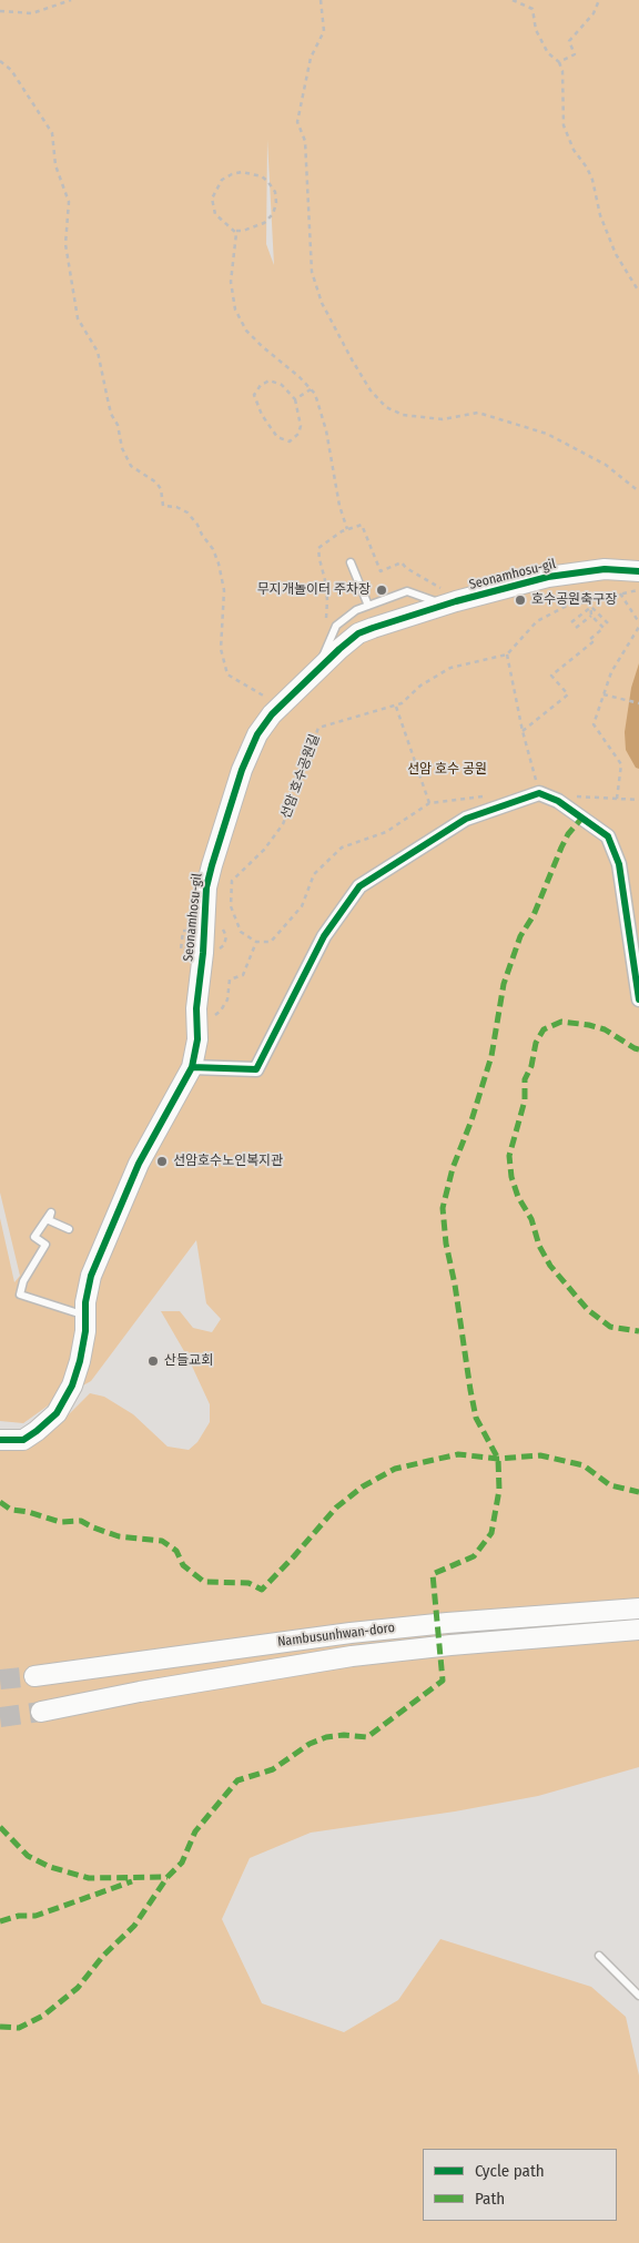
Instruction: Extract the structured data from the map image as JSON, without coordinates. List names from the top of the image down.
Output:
{
  "streets": {
    "street": ["Seonamhosu-gil", "Nambusunhwan-doro"],
    "path": ["선암 호수공원길"]
  },
  "parks": ["선암 호수 공원"],
  "places": [
    "무지개놀이터 주차장",
    "호수공원축구장",
    "선암호수노인복지관",
    "산들교회"
  ],
  "legend": ["Cycle path", "Path"]
}
